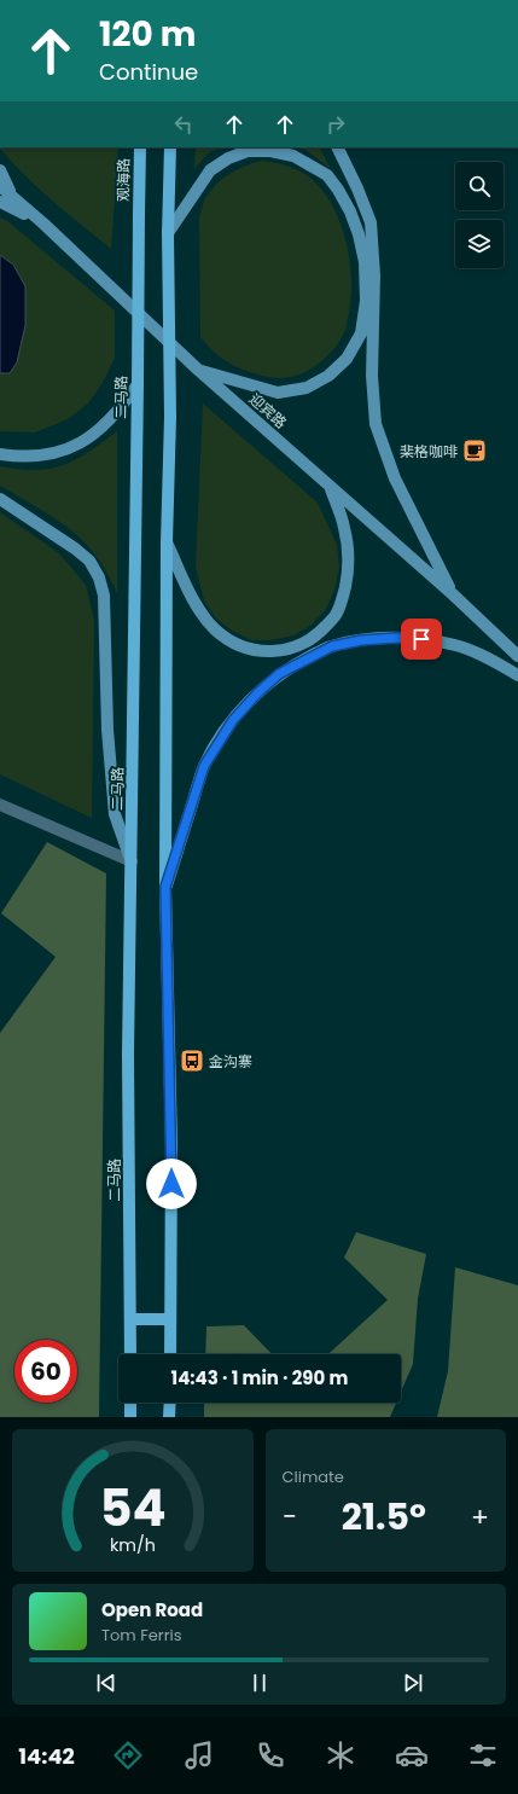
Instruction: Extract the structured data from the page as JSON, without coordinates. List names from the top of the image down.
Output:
{
  "streets": {
    "main road": ["观海路", "二马路", "迎宾路"]
  },
  "crossings": [
    ["观海路", "二马路"]
  ],
  "places": {
    "cafe": ["棐格咖啡"],
    "bus stop": ["金沟寨"]
  },
  "page": {
    "turn": ["120 m", "Continue"],
    "limit": "60",
    "trip": "14:43 · 1 min · 290 m",
    "tile": "Climate",
    "heat": ["−", "21.5°", "+"],
    "song": ["Open Road", "Tom Ferris"],
    "tabs": "14:42",
    "gauge": ["54", "km/h"]
  }
}
